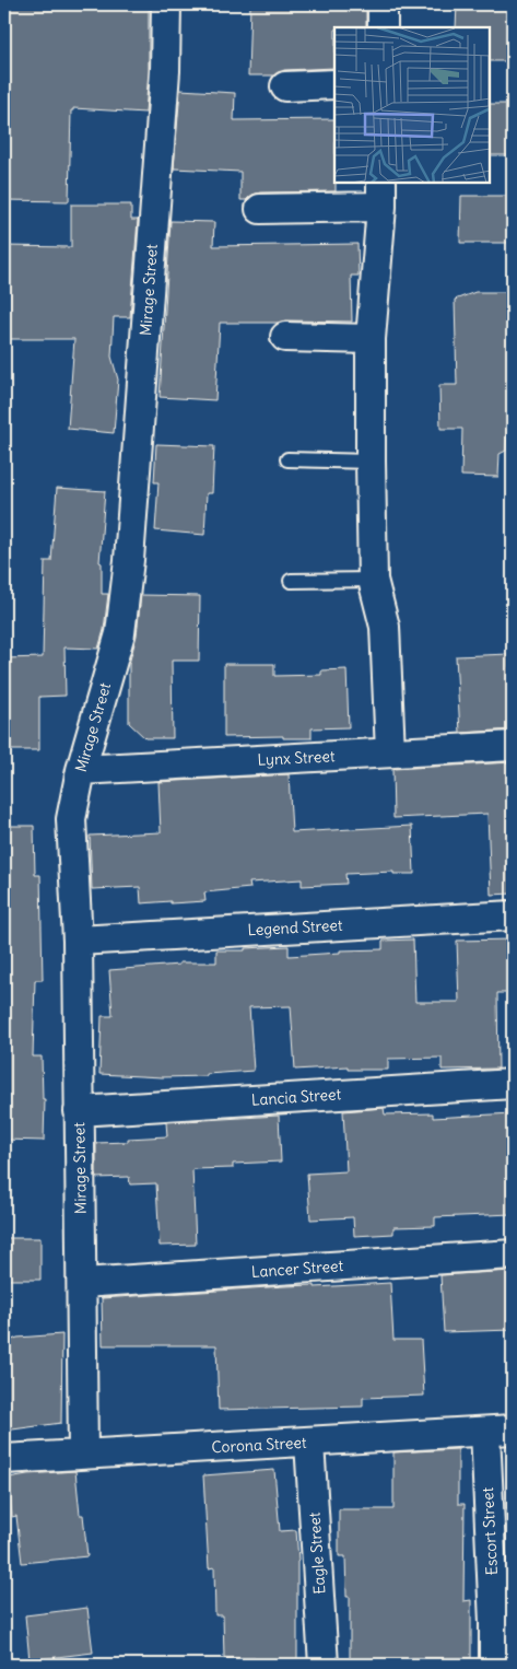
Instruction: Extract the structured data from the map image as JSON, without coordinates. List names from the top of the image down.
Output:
{
  "streets": {
    "street": [
      "Mirage Street",
      "Lynx Street",
      "Legend Street",
      "Lancia Street",
      "Lancer Street",
      "Corona Street",
      "Escort Street",
      "Eagle Street"
    ]
  },
  "crossings": [
    ["Mirage Street", "Lynx Street"],
    ["Mirage Street", "Legend Street"],
    ["Mirage Street", "Lancia Street"],
    ["Mirage Street", "Lancer Street"],
    ["Mirage Street", "Corona Street"],
    ["Corona Street", "Escort Street"],
    ["Corona Street", "Eagle Street"]
  ]
}
